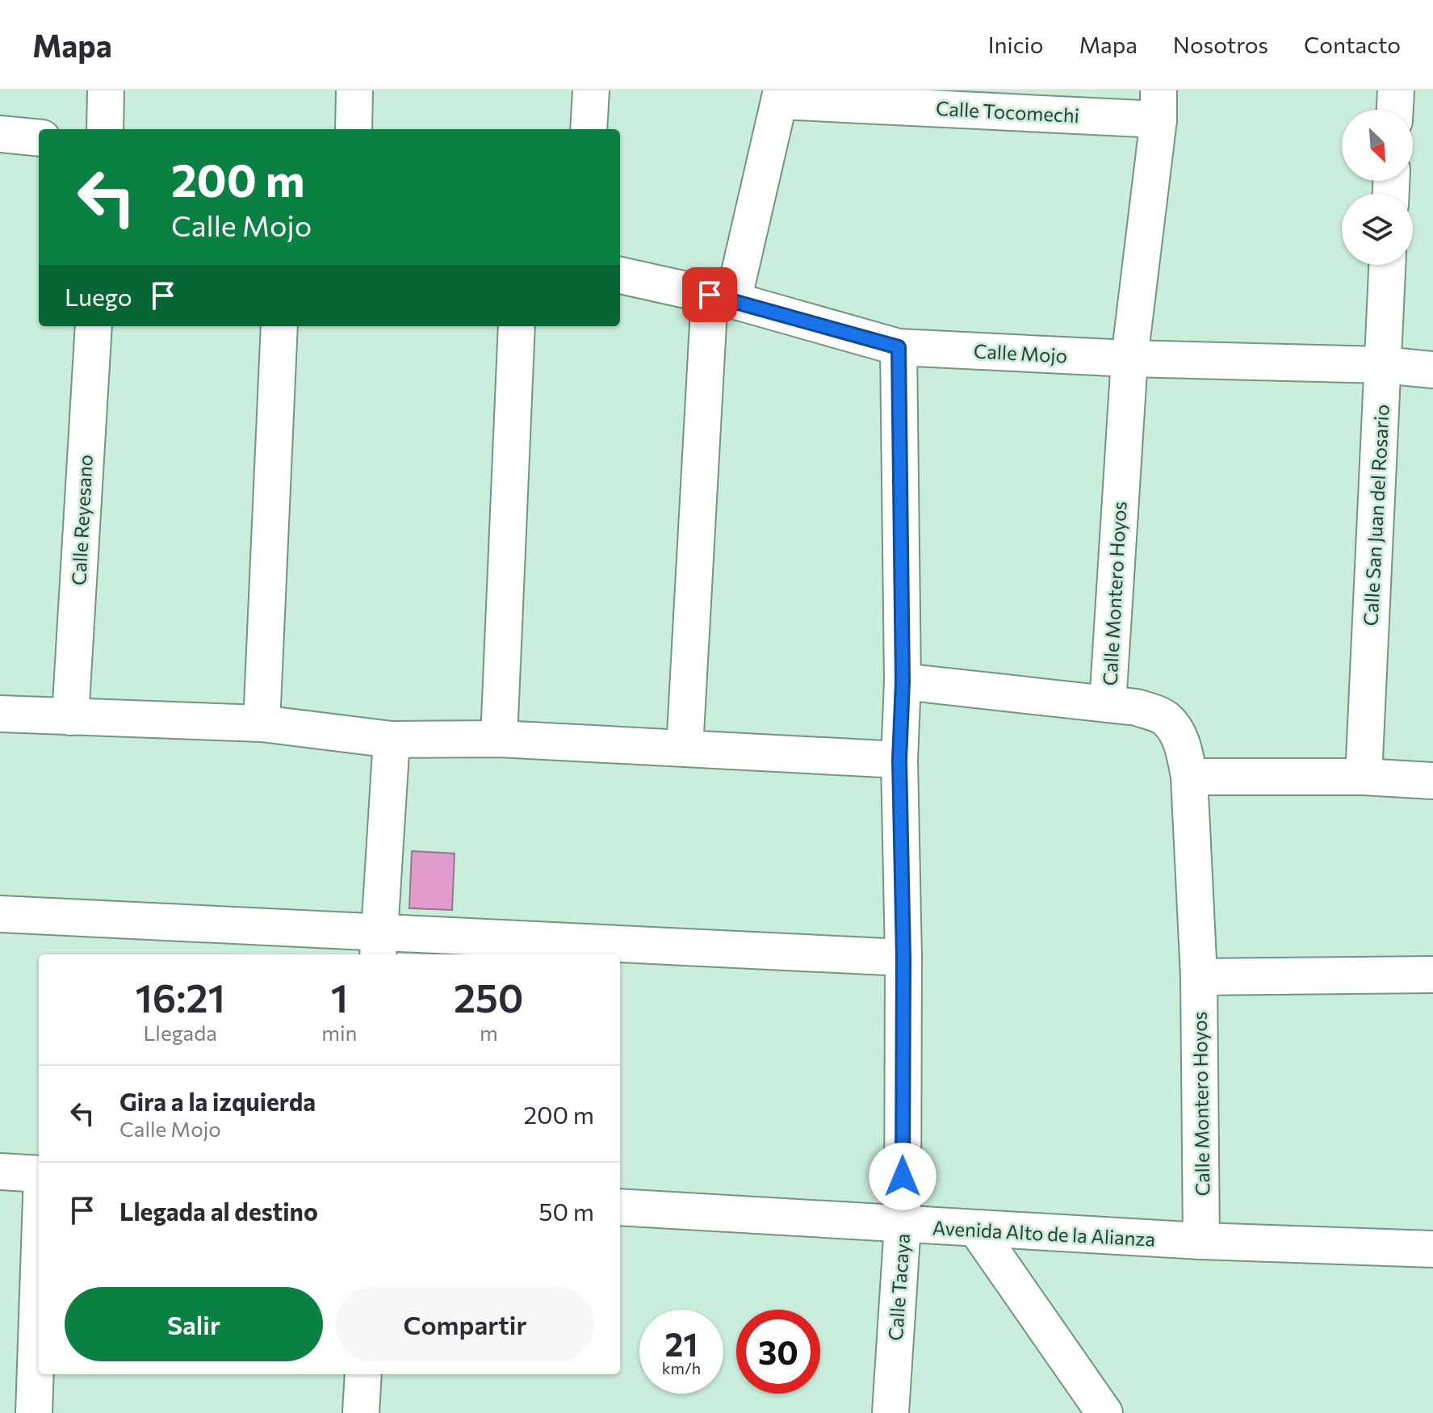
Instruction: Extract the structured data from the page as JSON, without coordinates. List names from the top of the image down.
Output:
{
  "streets": {
    "street": [
      "Calle Tocomechi",
      "Calle Mojo",
      "Calle San Juan del Rosario",
      "Calle Reyesano",
      "Calle Montero Hoyos",
      "Avenida Alto de la Alianza",
      "Calle Tacaya"
    ]
  },
  "crossings": [
    ["Calle Tocomechi", "Calle Montero Hoyos"],
    ["Calle Mojo", "Calle San Juan del Rosario"],
    ["Calle Mojo", "Calle Montero Hoyos"],
    ["Calle Mojo", "Calle Tacaya"],
    ["Calle Montero Hoyos", "Avenida Alto de la Alianza"],
    ["Avenida Alto de la Alianza", "Calle Tacaya"]
  ],
  "north": "bottom right",
  "page": {
    "header": "Mapa",
    "nav": [
      "Inicio",
      "Mapa",
      "Nosotros",
      "Contacto"
    ],
    "turn": ["200 m", "Calle Mojo"],
    "then": "Luego",
    "eta": [
      "16:21",
      "Llegada",
      "1",
      "min",
      "250",
      "m"
    ],
    "list": [
      {
        "name": "Gira a la izquierda",
        "note": "Calle Mojo",
        "value": "200 m"
      },
      {
        "name": "Llegada al destino",
        "value": "50 m"
      }
    ],
    "buttons": ["Salir", "Compartir"],
    "speed": "21 km/h",
    "limit": "30"
  }
}
